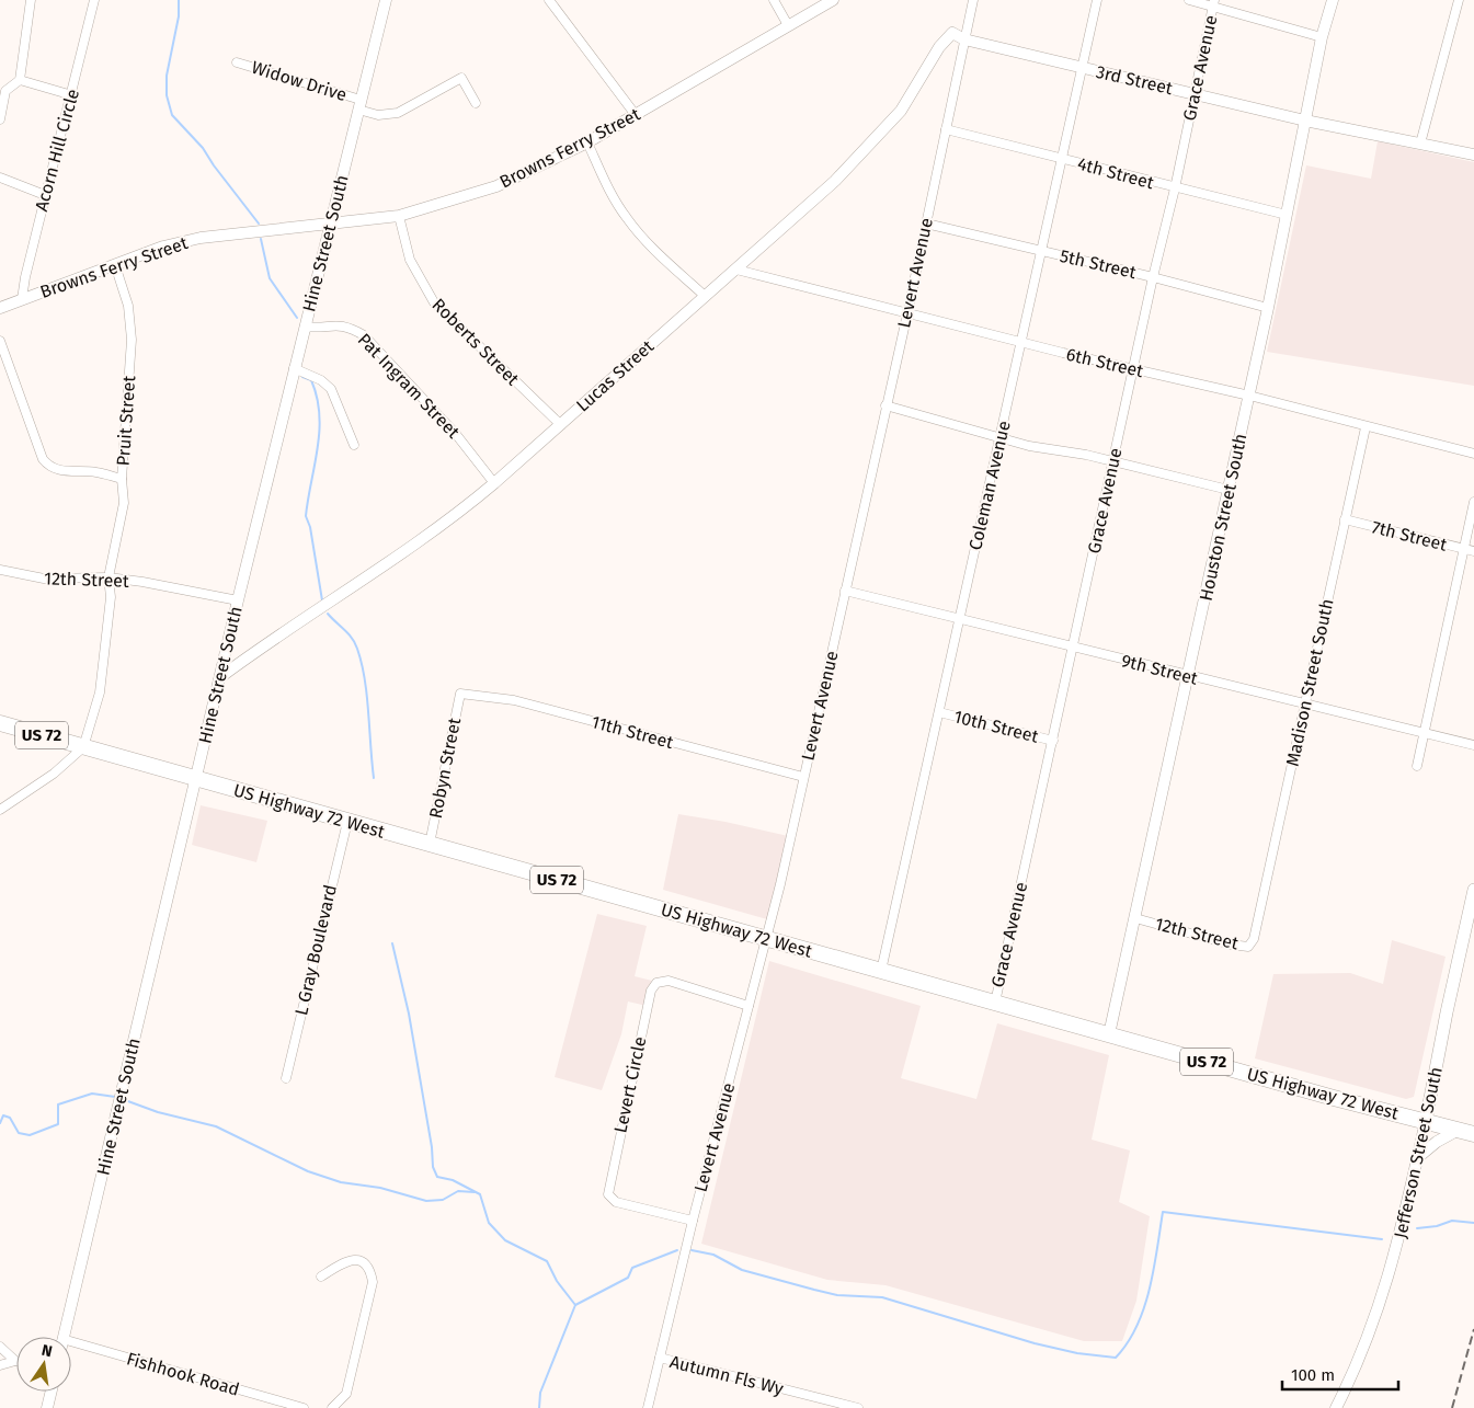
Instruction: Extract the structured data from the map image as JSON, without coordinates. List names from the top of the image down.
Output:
{
  "streets": {
    "highway": ["US 72", "US Highway 72 West"],
    "main road": ["Jefferson Street South"],
    "street": [
      "Grace Avenue",
      "3rd Street",
      "Widow Drive",
      "Browns Ferry Street",
      "Acorn Hill Circle",
      "4th Street",
      "Hine Street South",
      "5th Street",
      "Levert Avenue",
      "Roberts Street",
      "6th Street",
      "Lucas Street",
      "Pat Ingram Street",
      "Pruit Street",
      "Coleman Avenue",
      "Houston Street South",
      "7th Street",
      "12th Street",
      "9th Street",
      "Madison Street South",
      "10th Street",
      "11th Street",
      "Robyn Street",
      "L Gray Boulevard",
      "Levert Circle",
      "Fishhook Road",
      "Autumn Fls Wy"
    ]
  },
  "crossings": [
    ["Grace Avenue", "3rd Street"],
    ["Grace Avenue", "4th Street"],
    ["Grace Avenue", "5th Street"],
    ["Grace Avenue", "6th Street"],
    ["Grace Avenue", "9th Street"],
    ["Grace Avenue", "10th Street"],
    ["Grace Avenue", "US Highway 72 West"],
    ["3rd Street", "Levert Avenue"],
    ["3rd Street", "Lucas Street"],
    ["3rd Street", "Coleman Avenue"],
    ["3rd Street", "Houston Street South"],
    ["Widow Drive", "Hine Street South"],
    ["Browns Ferry Street", "Acorn Hill Circle"],
    ["Browns Ferry Street", "Hine Street South"],
    ["Browns Ferry Street", "Roberts Street"],
    ["Browns Ferry Street", "Pruit Street"],
    ["4th Street", "Levert Avenue"],
    ["4th Street", "Coleman Avenue"],
    ["4th Street", "Houston Street South"],
    ["Hine Street South", "Lucas Street"],
    ["Hine Street South", "Pat Ingram Street"],
    ["Hine Street South", "12th Street"],
    ["Hine Street South", "US Highway 72 West"],
    ["5th Street", "Levert Avenue"],
    ["5th Street", "Coleman Avenue"],
    ["5th Street", "Houston Street South"],
    ["Levert Avenue", "6th Street"],
    ["Levert Avenue", "Lucas Street"],
    ["Levert Avenue", "9th Street"],
    ["Levert Avenue", "11th Street"],
    ["Levert Avenue", "US Highway 72 West"],
    ["Levert Avenue", "Levert Circle"],
    ["Levert Avenue", "Autumn Fls Wy"],
    ["Roberts Street", "Lucas Street"],
    ["6th Street", "Lucas Street"],
    ["6th Street", "Coleman Avenue"],
    ["6th Street", "Houston Street South"],
    ["6th Street", "Madison Street South"],
    ["Lucas Street", "Pat Ingram Street"],
    ["Pruit Street", "12th Street"],
    ["Pruit Street", "US Highway 72 West"],
    ["Coleman Avenue", "9th Street"],
    ["Coleman Avenue", "10th Street"],
    ["Coleman Avenue", "US Highway 72 West"],
    ["Houston Street South", "12th Street"],
    ["Houston Street South", "9th Street"],
    ["Houston Street South", "US Highway 72 West"],
    ["7th Street", "Madison Street South"],
    ["12th Street", "Madison Street South"],
    ["9th Street", "Madison Street South"],
    ["11th Street", "Robyn Street"],
    ["Robyn Street", "US Highway 72 West"],
    ["US Highway 72 West", "L Gray Boulevard"],
    ["US Highway 72 West", "Jefferson Street South"]
  ],
  "scale_bar": "100 m",
  "north": "top"
}
